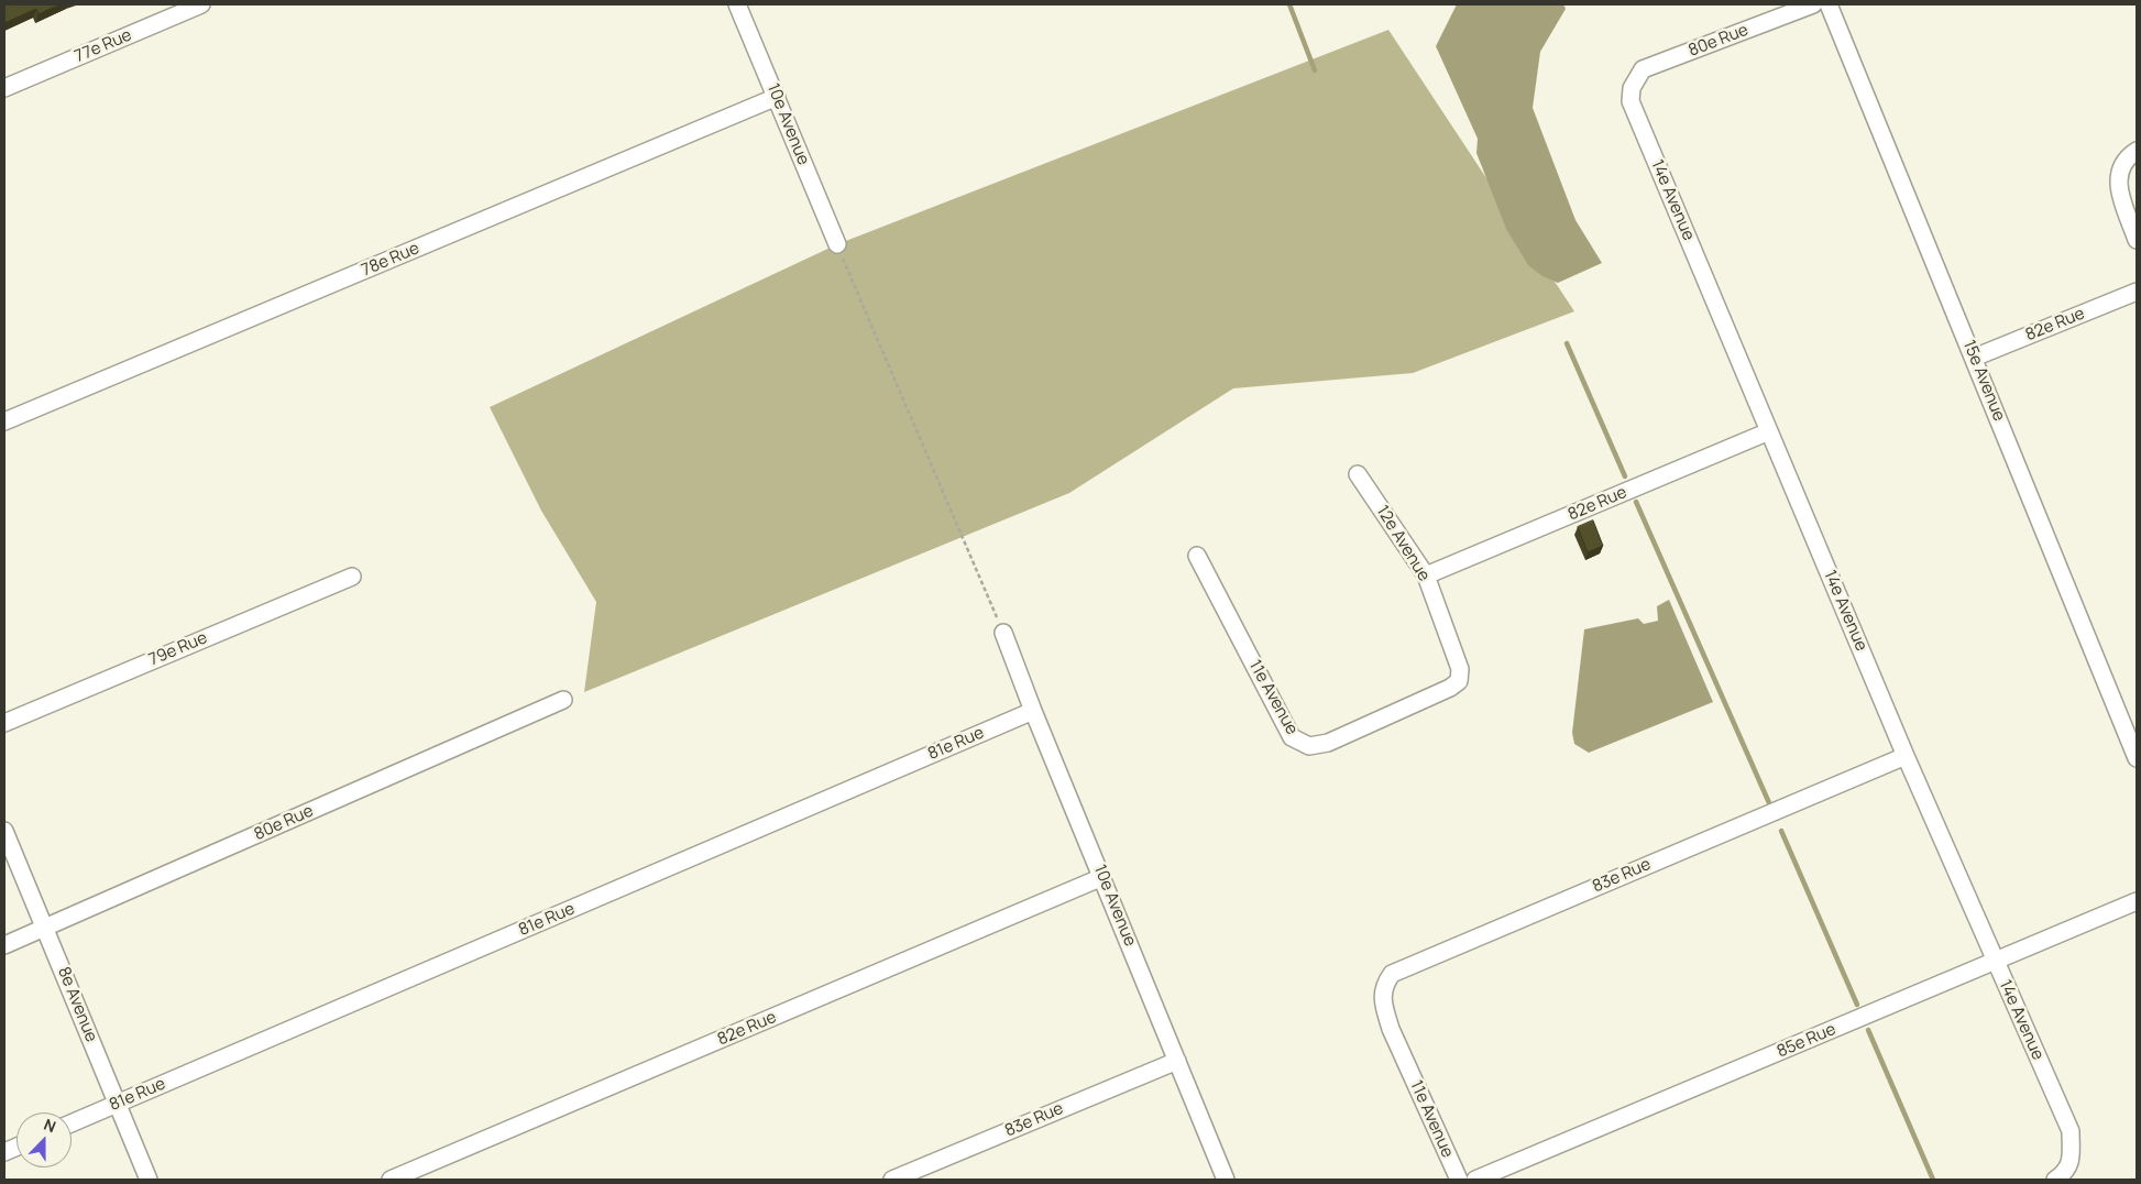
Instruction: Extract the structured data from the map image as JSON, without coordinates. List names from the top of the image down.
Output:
{
  "streets": {
    "street": [
      "80e Rue",
      "77e Rue",
      "10e Avenue",
      "14e Avenue",
      "78e Rue",
      "82e Rue",
      "15e Avenue",
      "12e Avenue",
      "79e Rue",
      "11e Avenue",
      "81e Rue",
      "83e Rue",
      "8e Avenue",
      "85e Rue"
    ]
  },
  "crossings": [
    ["80e Rue", "14e Avenue"],
    ["80e Rue", "8e Avenue"],
    ["10e Avenue", "78e Rue"],
    ["10e Avenue", "82e Rue"],
    ["10e Avenue", "81e Rue"],
    ["10e Avenue", "83e Rue"],
    ["14e Avenue", "82e Rue"],
    ["14e Avenue", "83e Rue"],
    ["14e Avenue", "85e Rue"],
    ["82e Rue", "15e Avenue"],
    ["82e Rue", "12e Avenue"],
    ["12e Avenue", "11e Avenue"],
    ["11e Avenue", "83e Rue"],
    ["81e Rue", "8e Avenue"]
  ],
  "north": "top"
}
